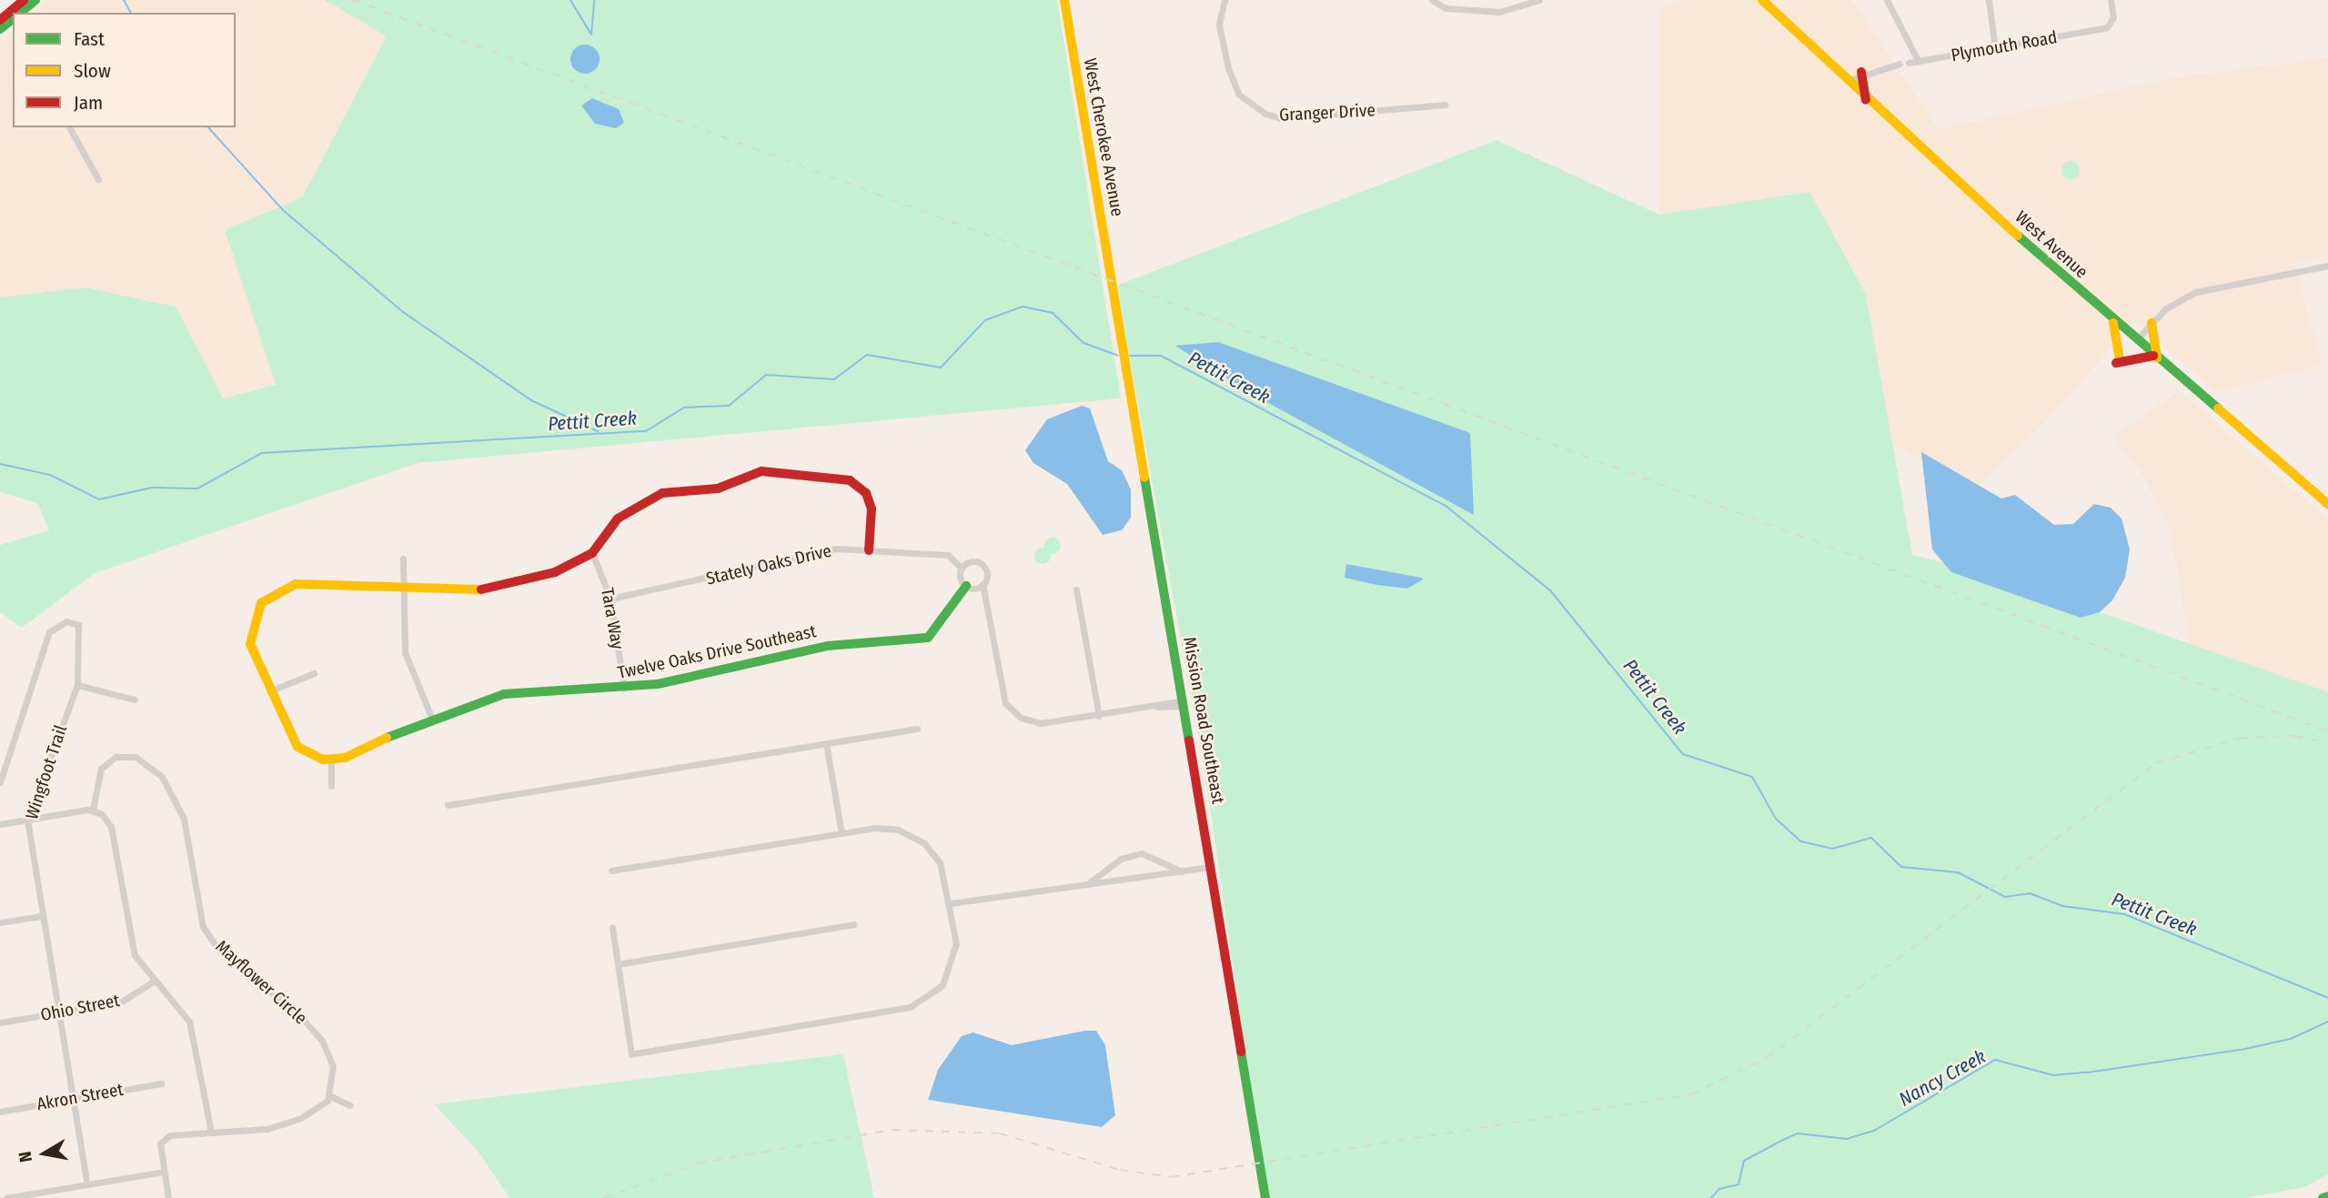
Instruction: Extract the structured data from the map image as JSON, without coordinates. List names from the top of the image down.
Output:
{
  "streets": {
    "main road": [
      "West Cherokee Avenue",
      "West Avenue",
      "Twelve Oaks Drive Southeast",
      "Mission Road Southeast"
    ],
    "street": [
      "Plymouth Road",
      "Granger Drive",
      "Stately Oaks Drive",
      "Tara Way",
      "Wingfoot Trail",
      "Mayflower Circle",
      "Ohio Street",
      "Akron Street"
    ]
  },
  "crossings": [
    ["West Cherokee Avenue", "Mission Road Southeast"],
    ["Stately Oaks Drive", "Tara Way"],
    ["Stately Oaks Drive", "Twelve Oaks Drive Southeast"],
    ["Stately Oaks Drive", "Mission Road Southeast"],
    ["Tara Way", "Twelve Oaks Drive Southeast"],
    ["Wingfoot Trail", "Ohio Street"],
    ["Wingfoot Trail", "Akron Street"]
  ],
  "water": ["Pettit Creek", "Nancy Creek"],
  "legend": ["Fast", "Slow", "Jam"],
  "north": "left"
}
